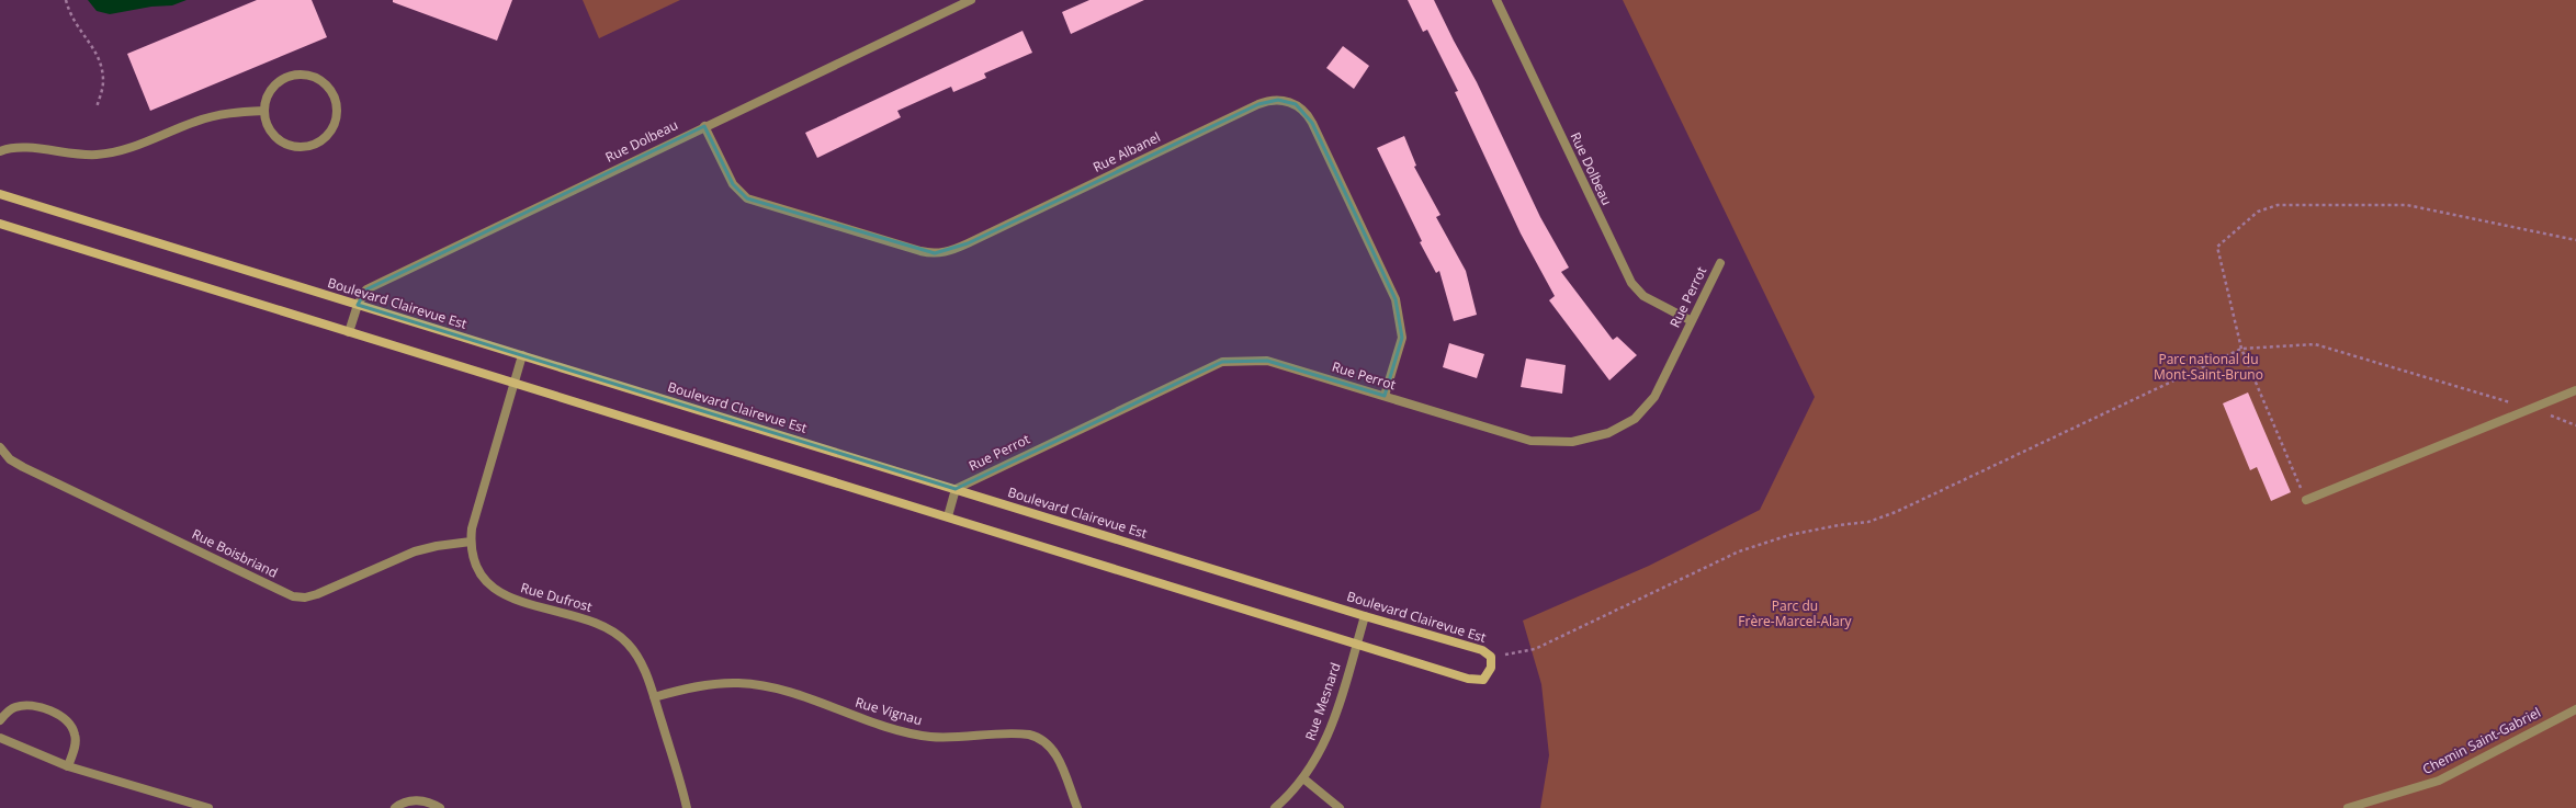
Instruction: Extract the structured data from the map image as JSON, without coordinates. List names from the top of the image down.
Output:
{
  "streets": {
    "street": [
      "Rue Dolbeau",
      "Rue Albanel",
      "Rue Perrot",
      "Boulevard Clairevue Est",
      "Rue Boisbriand",
      "Rue Dufrost",
      "Rue Mesnard",
      "Rue Vignau",
      "Chemin Saint-Gabriel"
    ]
  },
  "crossings": [
    ["Rue Dolbeau", "Rue Albanel"],
    ["Rue Dolbeau", "Rue Perrot"],
    ["Rue Dolbeau", "Boulevard Clairevue Est"],
    ["Rue Albanel", "Rue Perrot"],
    ["Rue Perrot", "Boulevard Clairevue Est"],
    ["Boulevard Clairevue Est", "Rue Dufrost"],
    ["Boulevard Clairevue Est", "Rue Mesnard"],
    ["Rue Boisbriand", "Rue Dufrost"],
    ["Rue Dufrost", "Rue Vignau"]
  ],
  "parks": ["Parc national du Mont-Saint-Bruno", "Parc du Frère-Marcel-Alary"]
}
